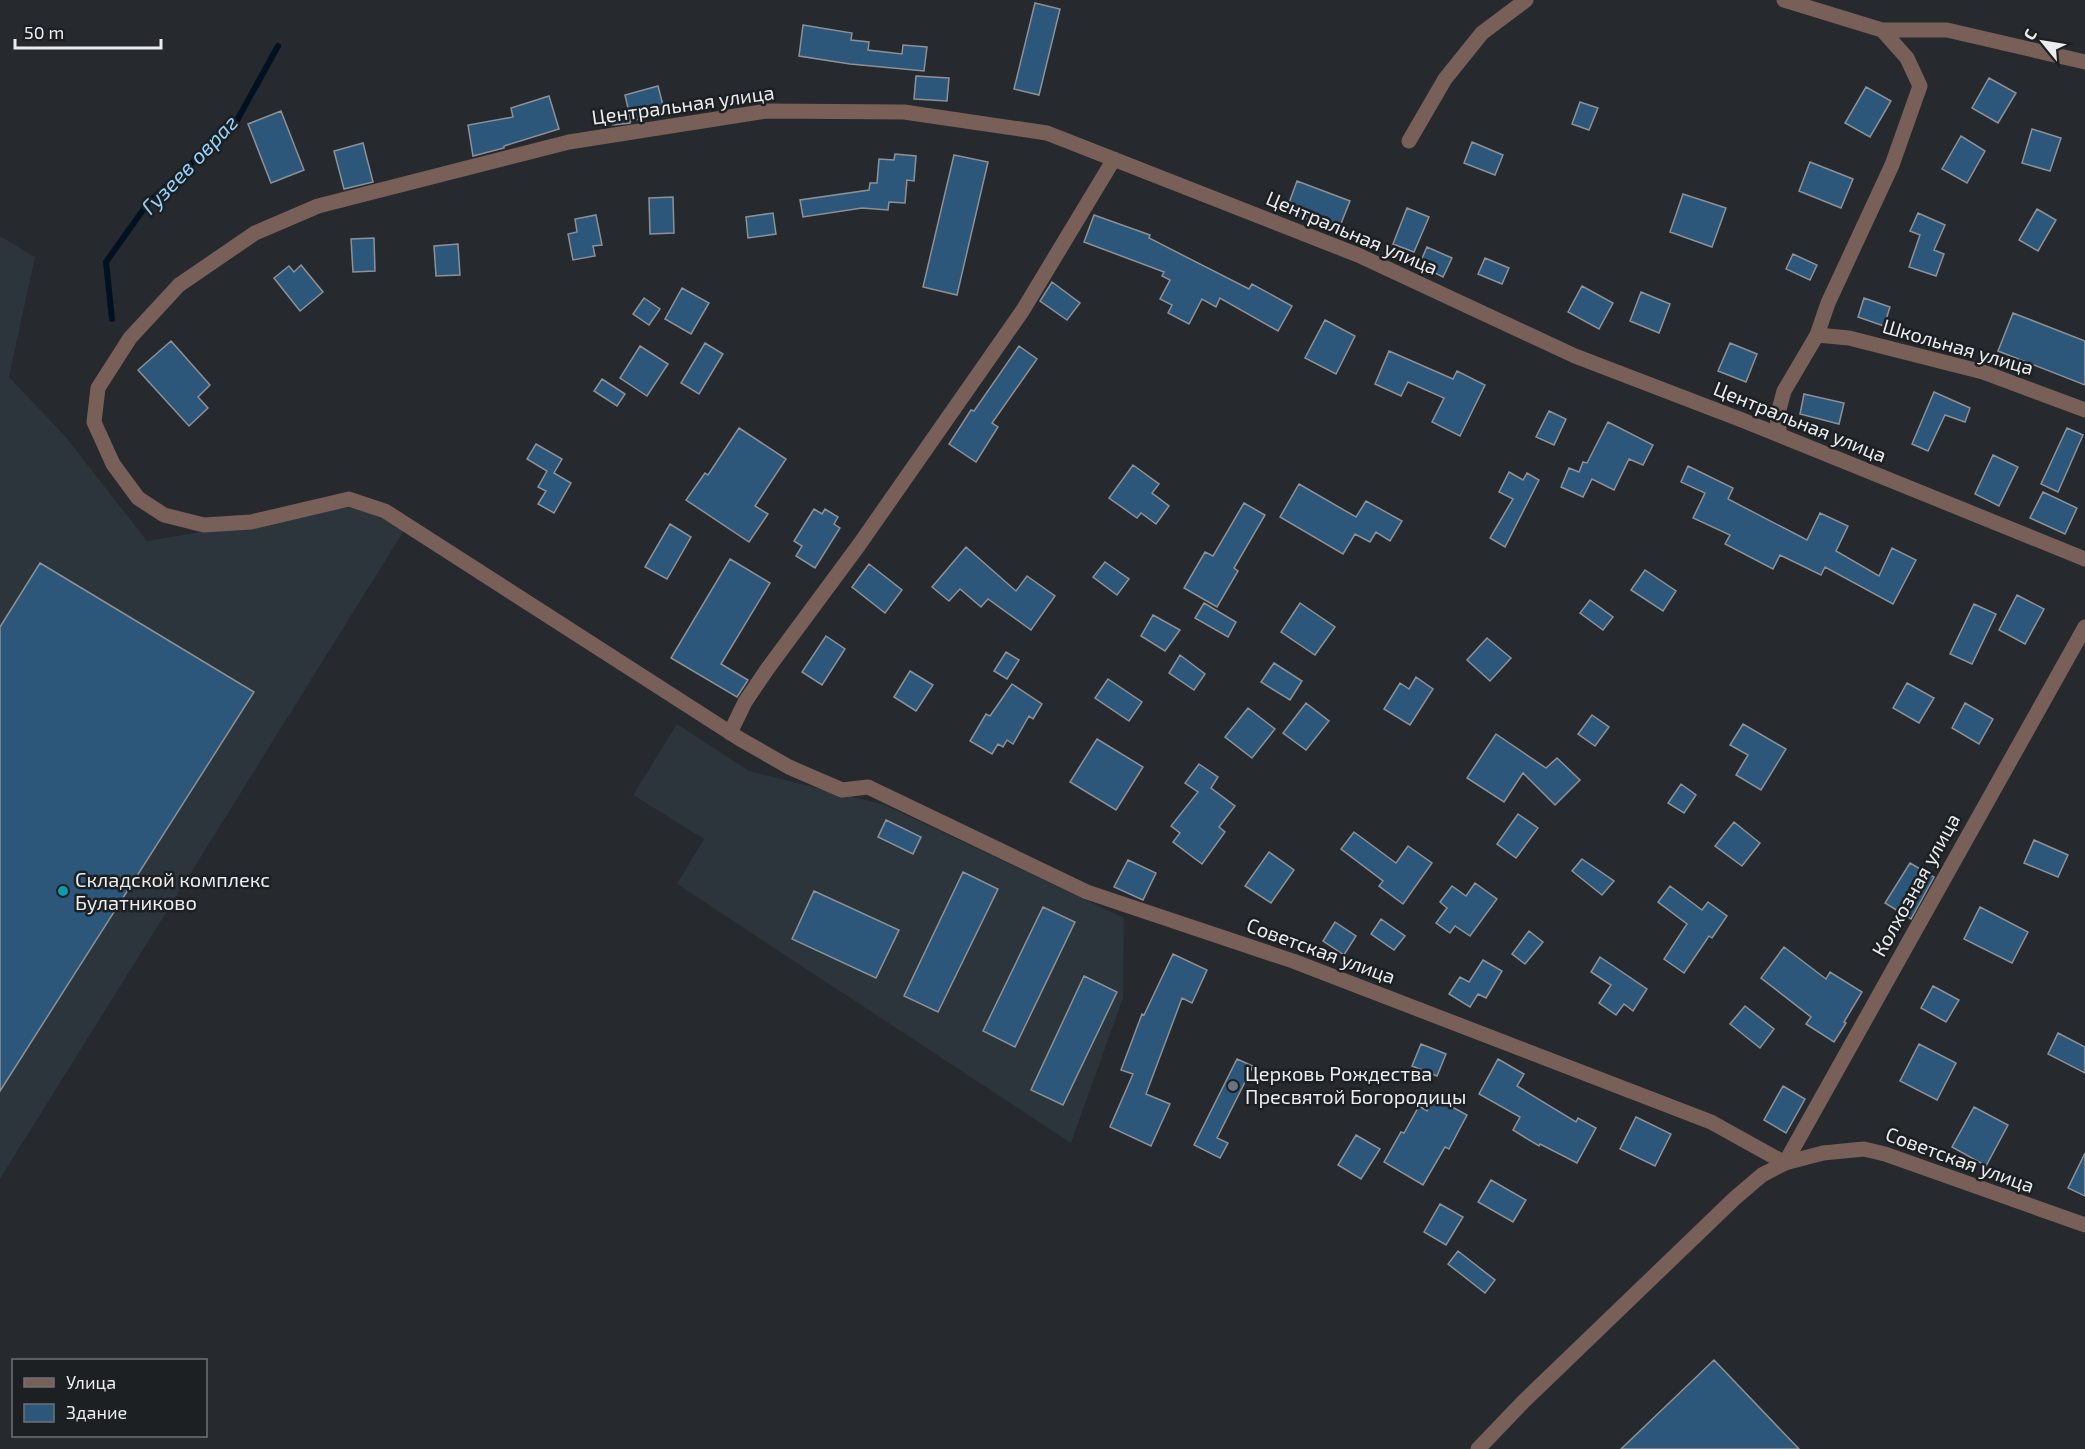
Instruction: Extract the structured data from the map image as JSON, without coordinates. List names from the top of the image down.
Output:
{
  "streets": {
    "street": [
      "Центральная улица",
      "Школьная улица",
      "Колхозная улица",
      "Советская улица"
    ]
  },
  "crossings": [
    ["Центральная улица", "Советская улица"],
    ["Колхозная улица", "Советская улица"]
  ],
  "water": ["Гузеев овраг"],
  "places": ["Складской комплекс Булатниково", "Церковь Рождества Пресвятой Богородицы"],
  "legend": ["Улица", "Здание"],
  "scale_bar": "50 m",
  "north": "top left"
}
